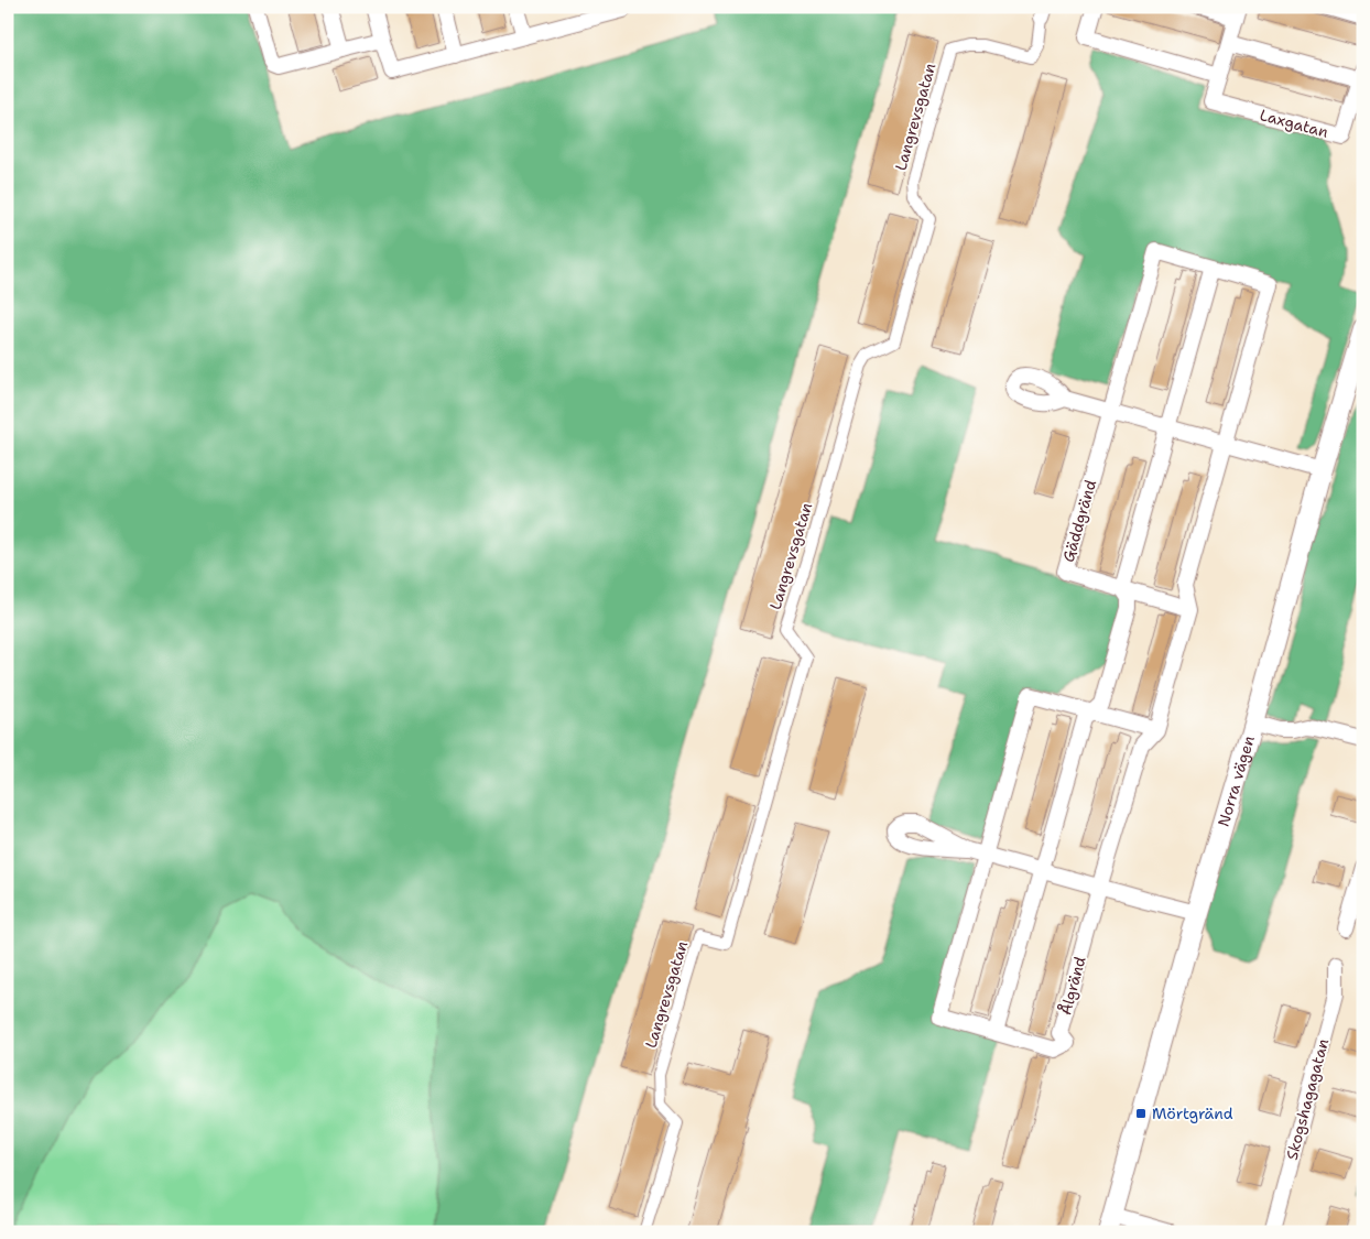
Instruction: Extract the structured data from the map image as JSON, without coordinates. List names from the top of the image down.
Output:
{
  "streets": {
    "street": [
      "Langrevsgatan",
      "Laxgatan",
      "Gäddgränd",
      "Norra vägen",
      "Ålgränd",
      "Skogshagagatan"
    ]
  },
  "crossings": [
    ["Gäddgränd", "Ålgränd"]
  ],
  "places": {
    "transit": ["Mörtgränd"]
  }
}
